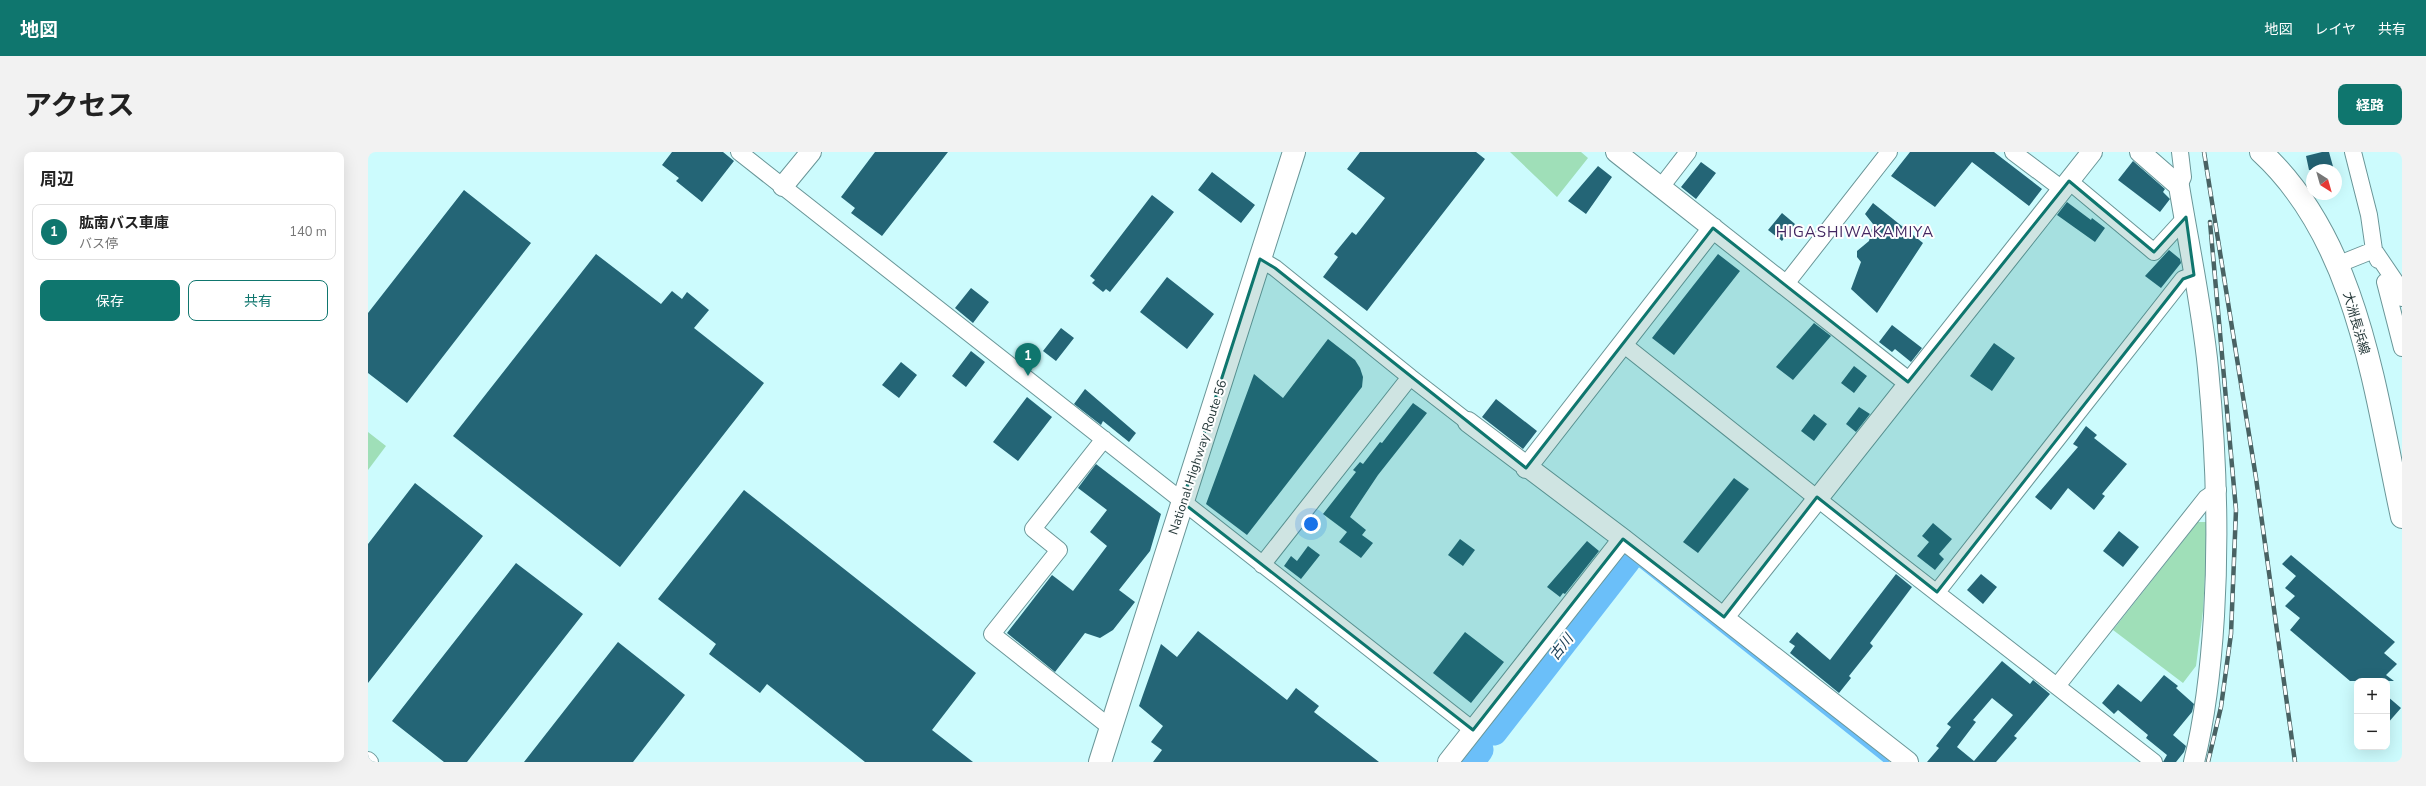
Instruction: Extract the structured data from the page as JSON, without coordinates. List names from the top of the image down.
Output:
{
  "streets": {
    "main road": ["大洲長浜線", "National Highway Route 56"]
  },
  "districts": ["HIGASHIWAKAMIYA"],
  "water": ["古川"],
  "north": "bottom right",
  "page": {
    "header": "地図",
    "nav": ["地図", "レイヤ", "共有"],
    "title": "アクセス",
    "buttons": [
      "経路",
      ["保存", "共有"]
    ],
    "heading": "周辺",
    "list": [
      {
        "mark": "1",
        "name": "肱南バス車庫",
        "note": "バス停",
        "value": "140 m"
      }
    ],
    "pins": "1",
    "map_buttons": ["+", "−"]
  }
}
